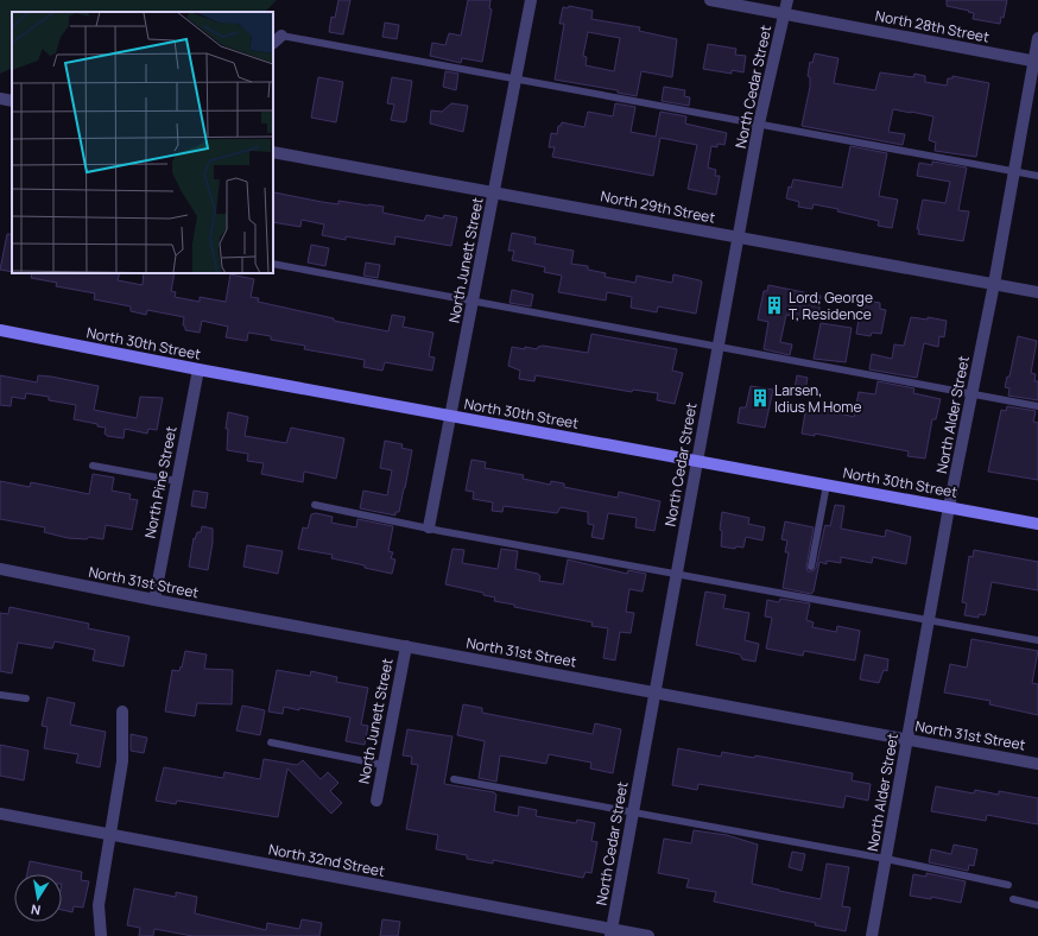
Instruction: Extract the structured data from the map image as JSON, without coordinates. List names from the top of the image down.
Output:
{
  "streets": {
    "main road": ["North 30th Street"],
    "street": [
      "North 28th Street",
      "North Cedar Street",
      "North 29th Street",
      "North Junett Street",
      "North Alder Street",
      "North Pine Street",
      "North 31st Street",
      "North 32nd Street"
    ]
  },
  "crossings": [
    ["North 28th Street", "North Cedar Street"],
    ["North 28th Street", "North Alder Street"],
    ["North Cedar Street", "North 29th Street"],
    ["North Cedar Street", "North 30th Street"],
    ["North Cedar Street", "North 31st Street"],
    ["North Cedar Street", "North 32nd Street"],
    ["North 29th Street", "North Junett Street"],
    ["North 29th Street", "North Alder Street"],
    ["North Junett Street", "North 30th Street"],
    ["North Junett Street", "North 31st Street"],
    ["North 30th Street", "North Alder Street"],
    ["North 30th Street", "North Pine Street"],
    ["North Alder Street", "North 31st Street"],
    ["North Pine Street", "North 31st Street"]
  ],
  "places": {
    "building": ["Lord, George T, Residence", "Larsen, Idius M Home"]
  },
  "north": "bottom"
}
